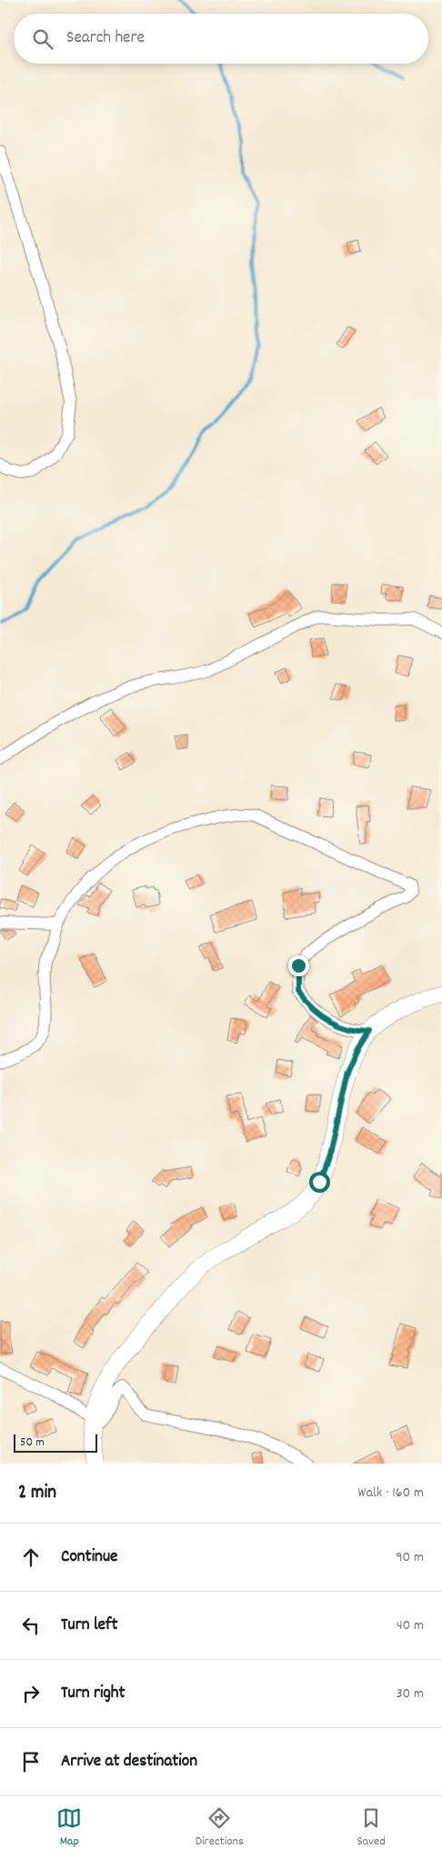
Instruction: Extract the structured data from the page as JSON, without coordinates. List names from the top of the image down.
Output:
{
  "scale_bar": "50 m",
  "page": {
    "search": "Search here",
    "scale": "50 m",
    "heading": ["2 min", "Walk · 160 m"],
    "list": [
      ["Continue", "90 m"],
      ["Turn left", "40 m"],
      ["Turn right", "30 m"],
      "Arrive at destination"
    ],
    "nav": ["Map", "Directions", "Saved"]
  }
}
